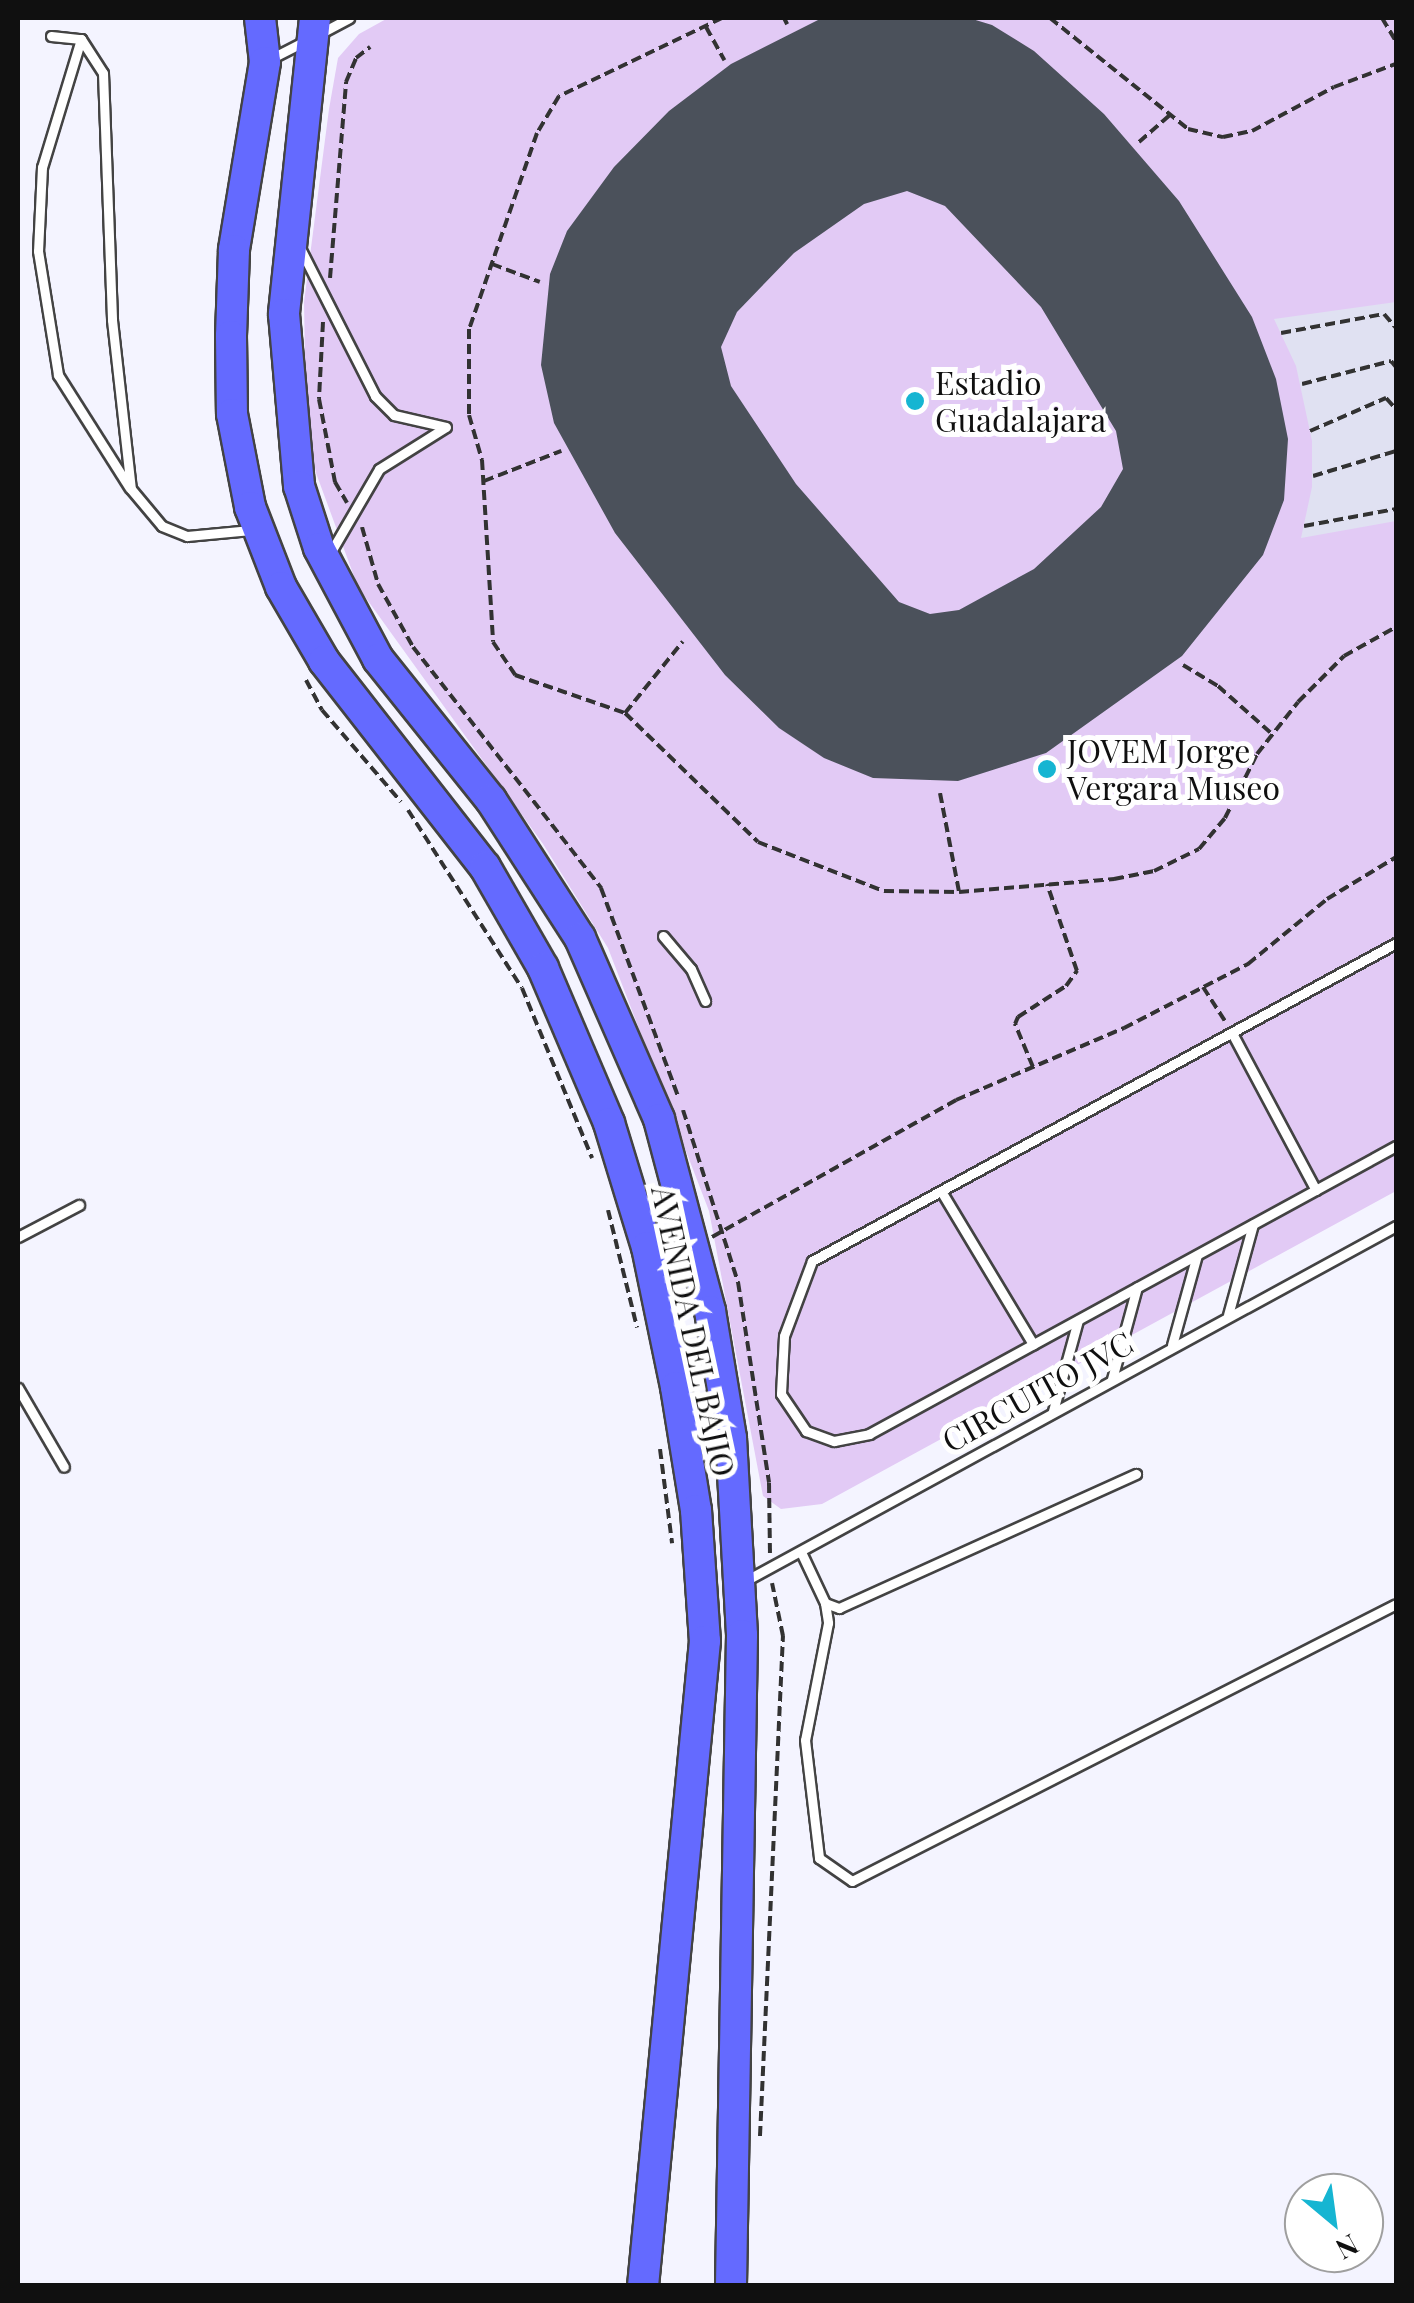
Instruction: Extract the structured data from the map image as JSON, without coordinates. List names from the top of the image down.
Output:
{
  "streets": {
    "main road": ["AVENIDA DEL BAJIO"],
    "lane": ["CIRCUITO JVC"]
  },
  "crossings": [
    ["AVENIDA DEL BAJIO", "CIRCUITO JVC"]
  ],
  "places": ["Estadio Guadalajara", "JOVEM Jorge Vergara Museo"],
  "north": "bottom right"
}
